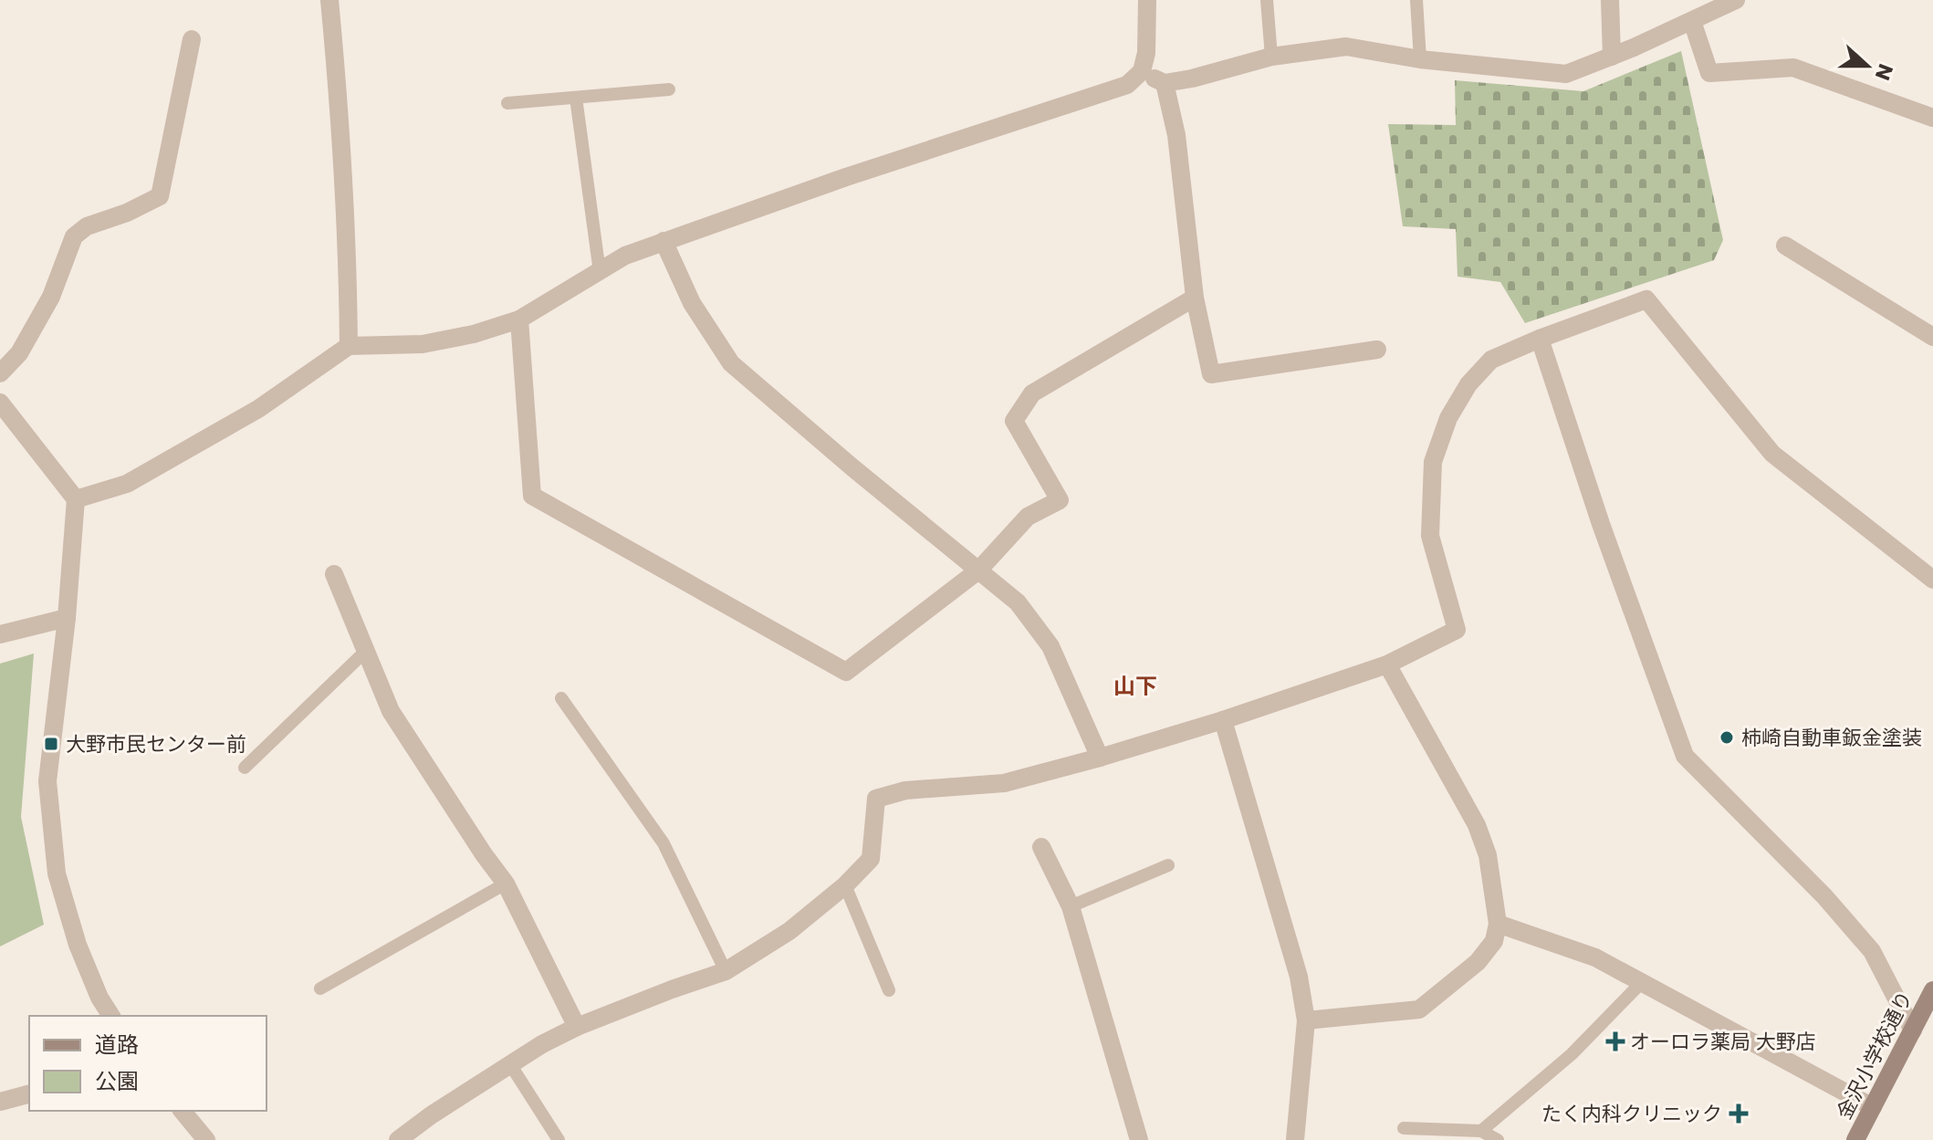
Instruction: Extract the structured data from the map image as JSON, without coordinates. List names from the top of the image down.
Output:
{
  "streets": {
    "street": ["金沢小学校通り"]
  },
  "districts": ["山下"],
  "places": {
    "other": ["柿崎自動車鈑金塗装"],
    "transit": ["大野市民センター前"],
    "health": ["オーロラ薬局 大野店", "たく内科クリニック"]
  },
  "legend": ["道路", "公園"],
  "north": "right"
}
